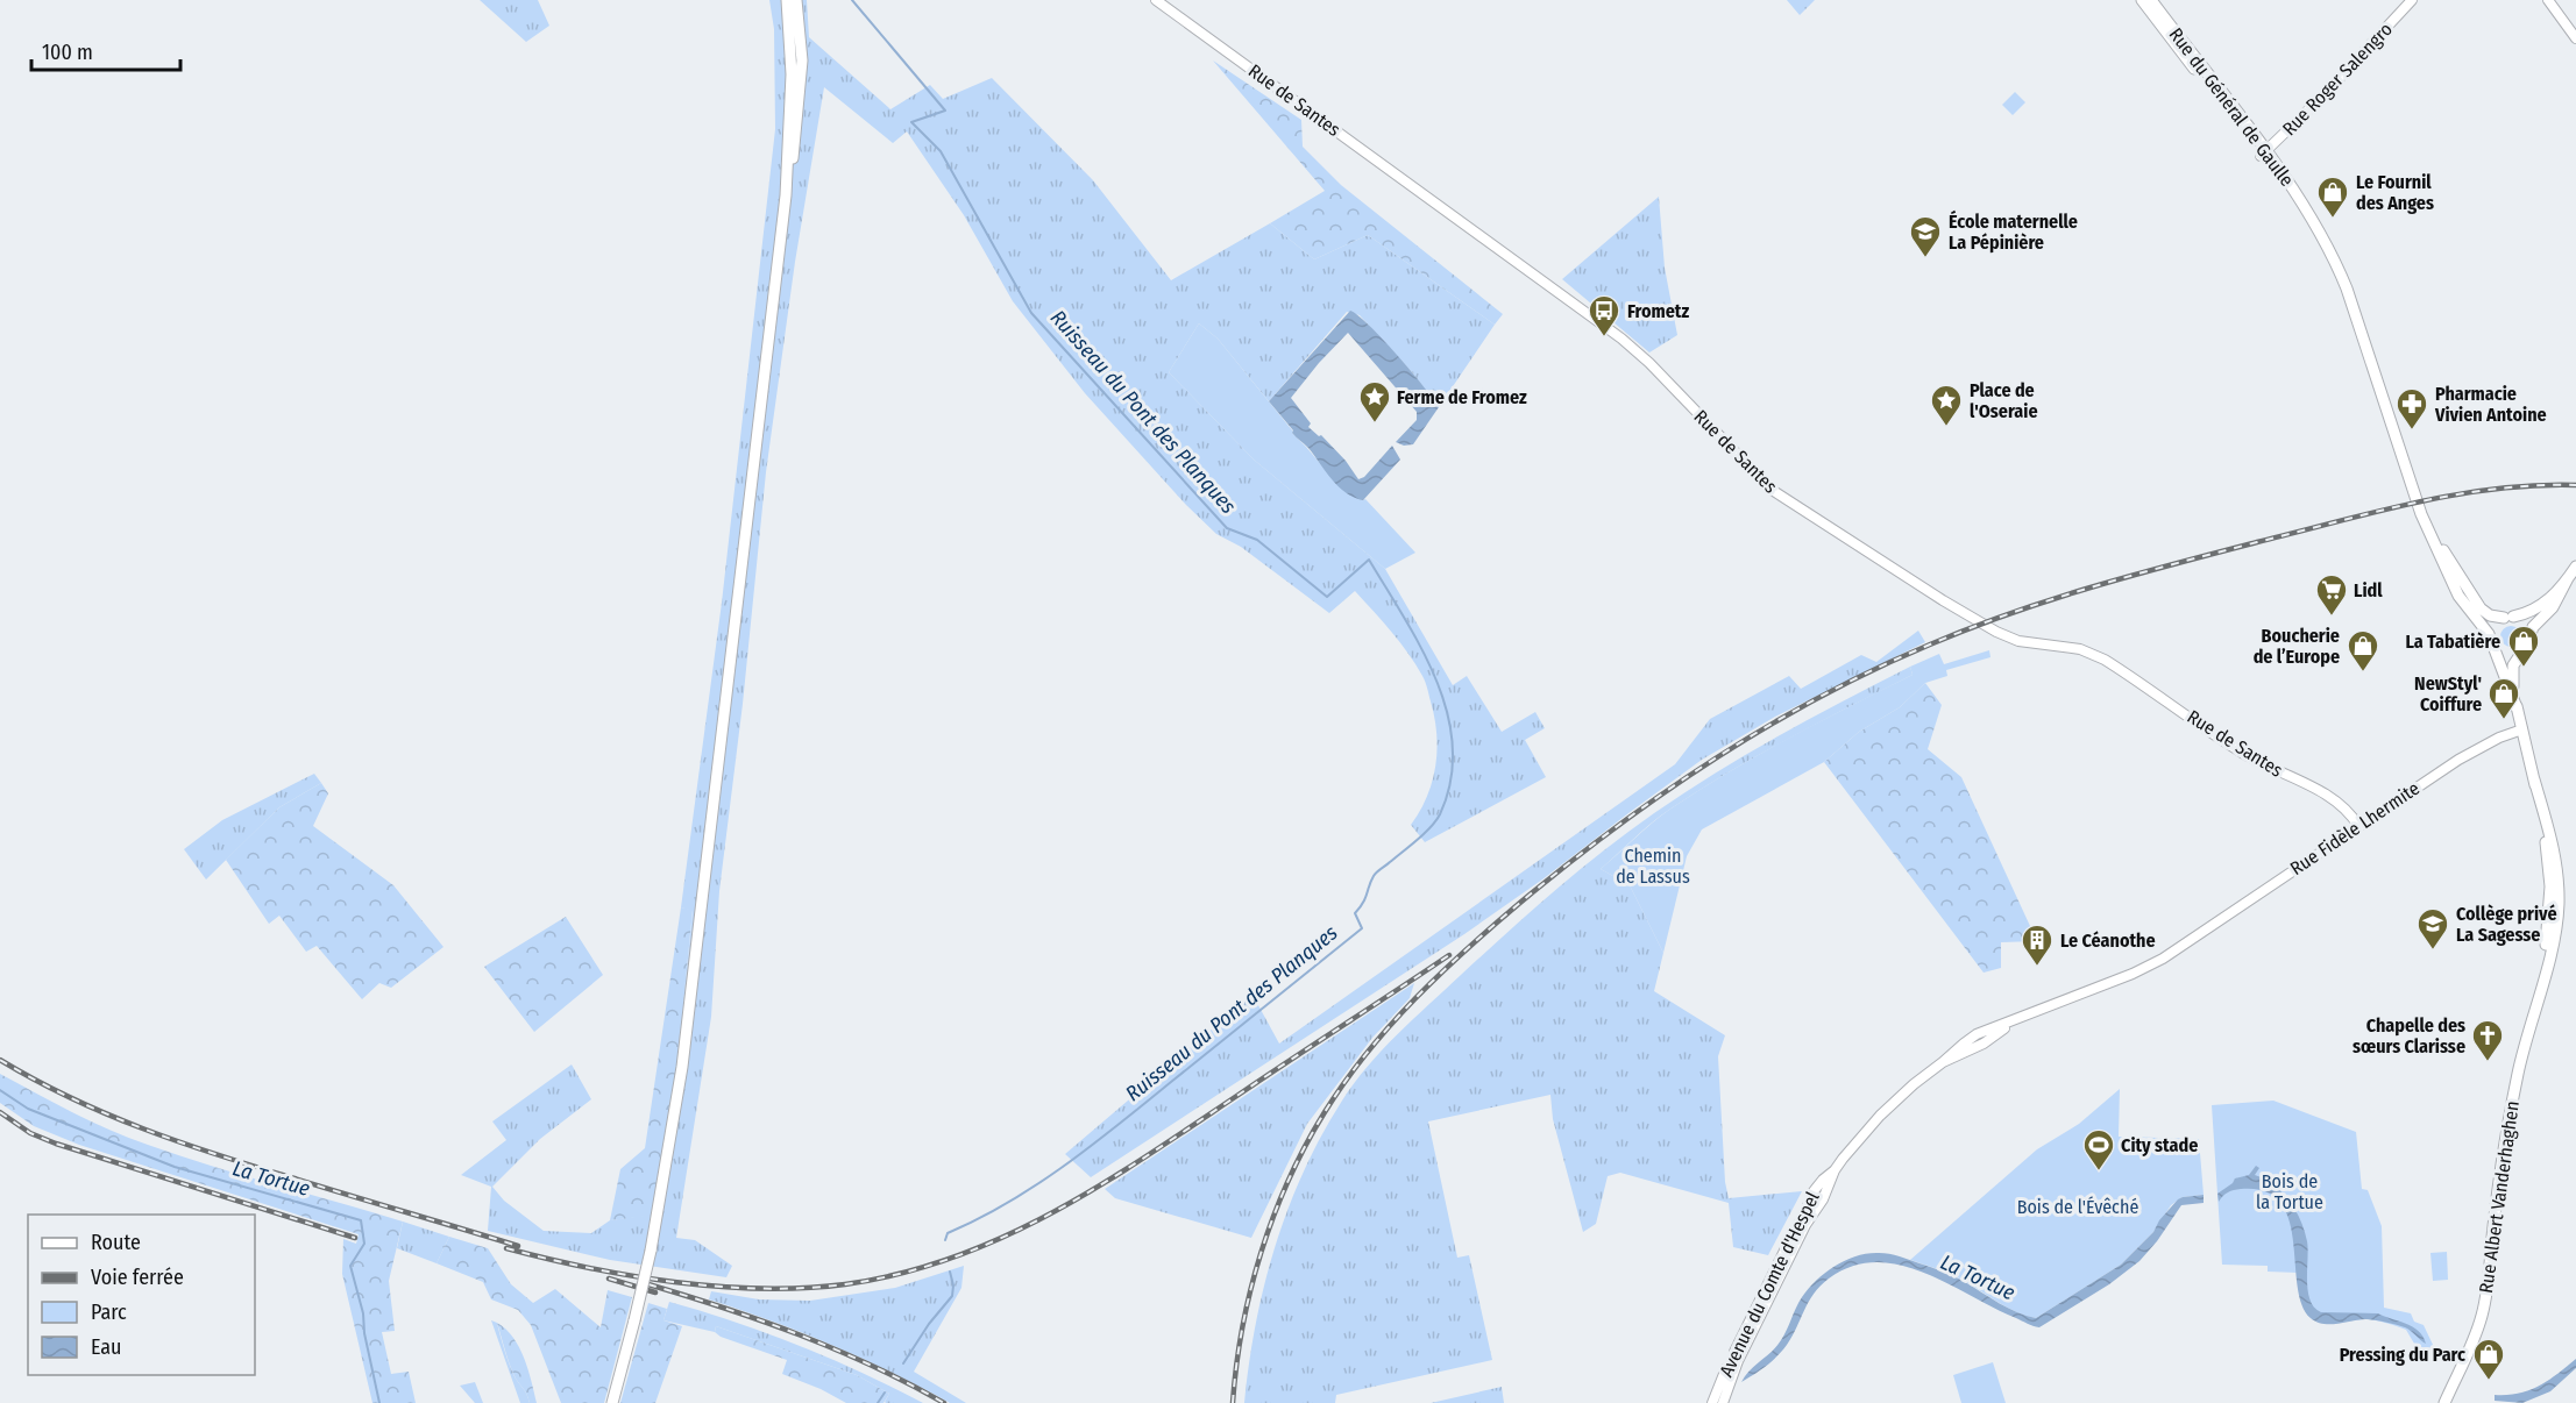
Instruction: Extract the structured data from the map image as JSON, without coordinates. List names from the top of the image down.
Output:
{
  "streets": {
    "main road": ["Rue du Général de Gaulle", "Rue Albert Vanderhaghen"],
    "street": [
      "Rue Roger Salengro",
      "Rue de Santes",
      "Rue Fidèle Lhermite",
      "Avenue du Comte d'Hespel"
    ]
  },
  "crossings": [
    ["Rue Roger Salengro", "Rue du Général de Gaulle"],
    ["Rue de Santes", "Rue Fidèle Lhermite"],
    ["Rue du Général de Gaulle", "Rue Albert Vanderhaghen"],
    ["Rue Fidèle Lhermite", "Rue Albert Vanderhaghen"],
    ["Rue Fidèle Lhermite", "Avenue du Comte d'Hespel"]
  ],
  "water": ["Ruisseau du Pont des Planques", "La Tortue"],
  "parks": ["Chemin de Lassus", "Bois de la Tortue", "Bois de l'Évêché"],
  "places": {
    "shop": [
      "Le Fournil des Anges",
      "La Tabatière",
      "Boucherie de l’Europe",
      "NewStyl' Coiffure",
      "Pressing du Parc"
    ],
    "school or university": ["École maternelle La Pépinière", "Collège privé La Sagesse"],
    "bus stop": ["Frometz"],
    "place": ["Ferme de Fromez", "Place de l'Oseraie"],
    "pharmacy": ["Pharmacie Vivien Antoine"],
    "supermarket": ["Lidl"],
    "building": ["Le Céanothe"],
    "church": ["Chapelle des sœurs Clarisse"],
    "sports": ["City stade"]
  },
  "legend": [
    "Route",
    "Voie ferrée",
    "Parc",
    "Eau"
  ],
  "scale_bar": "100 m"
}
